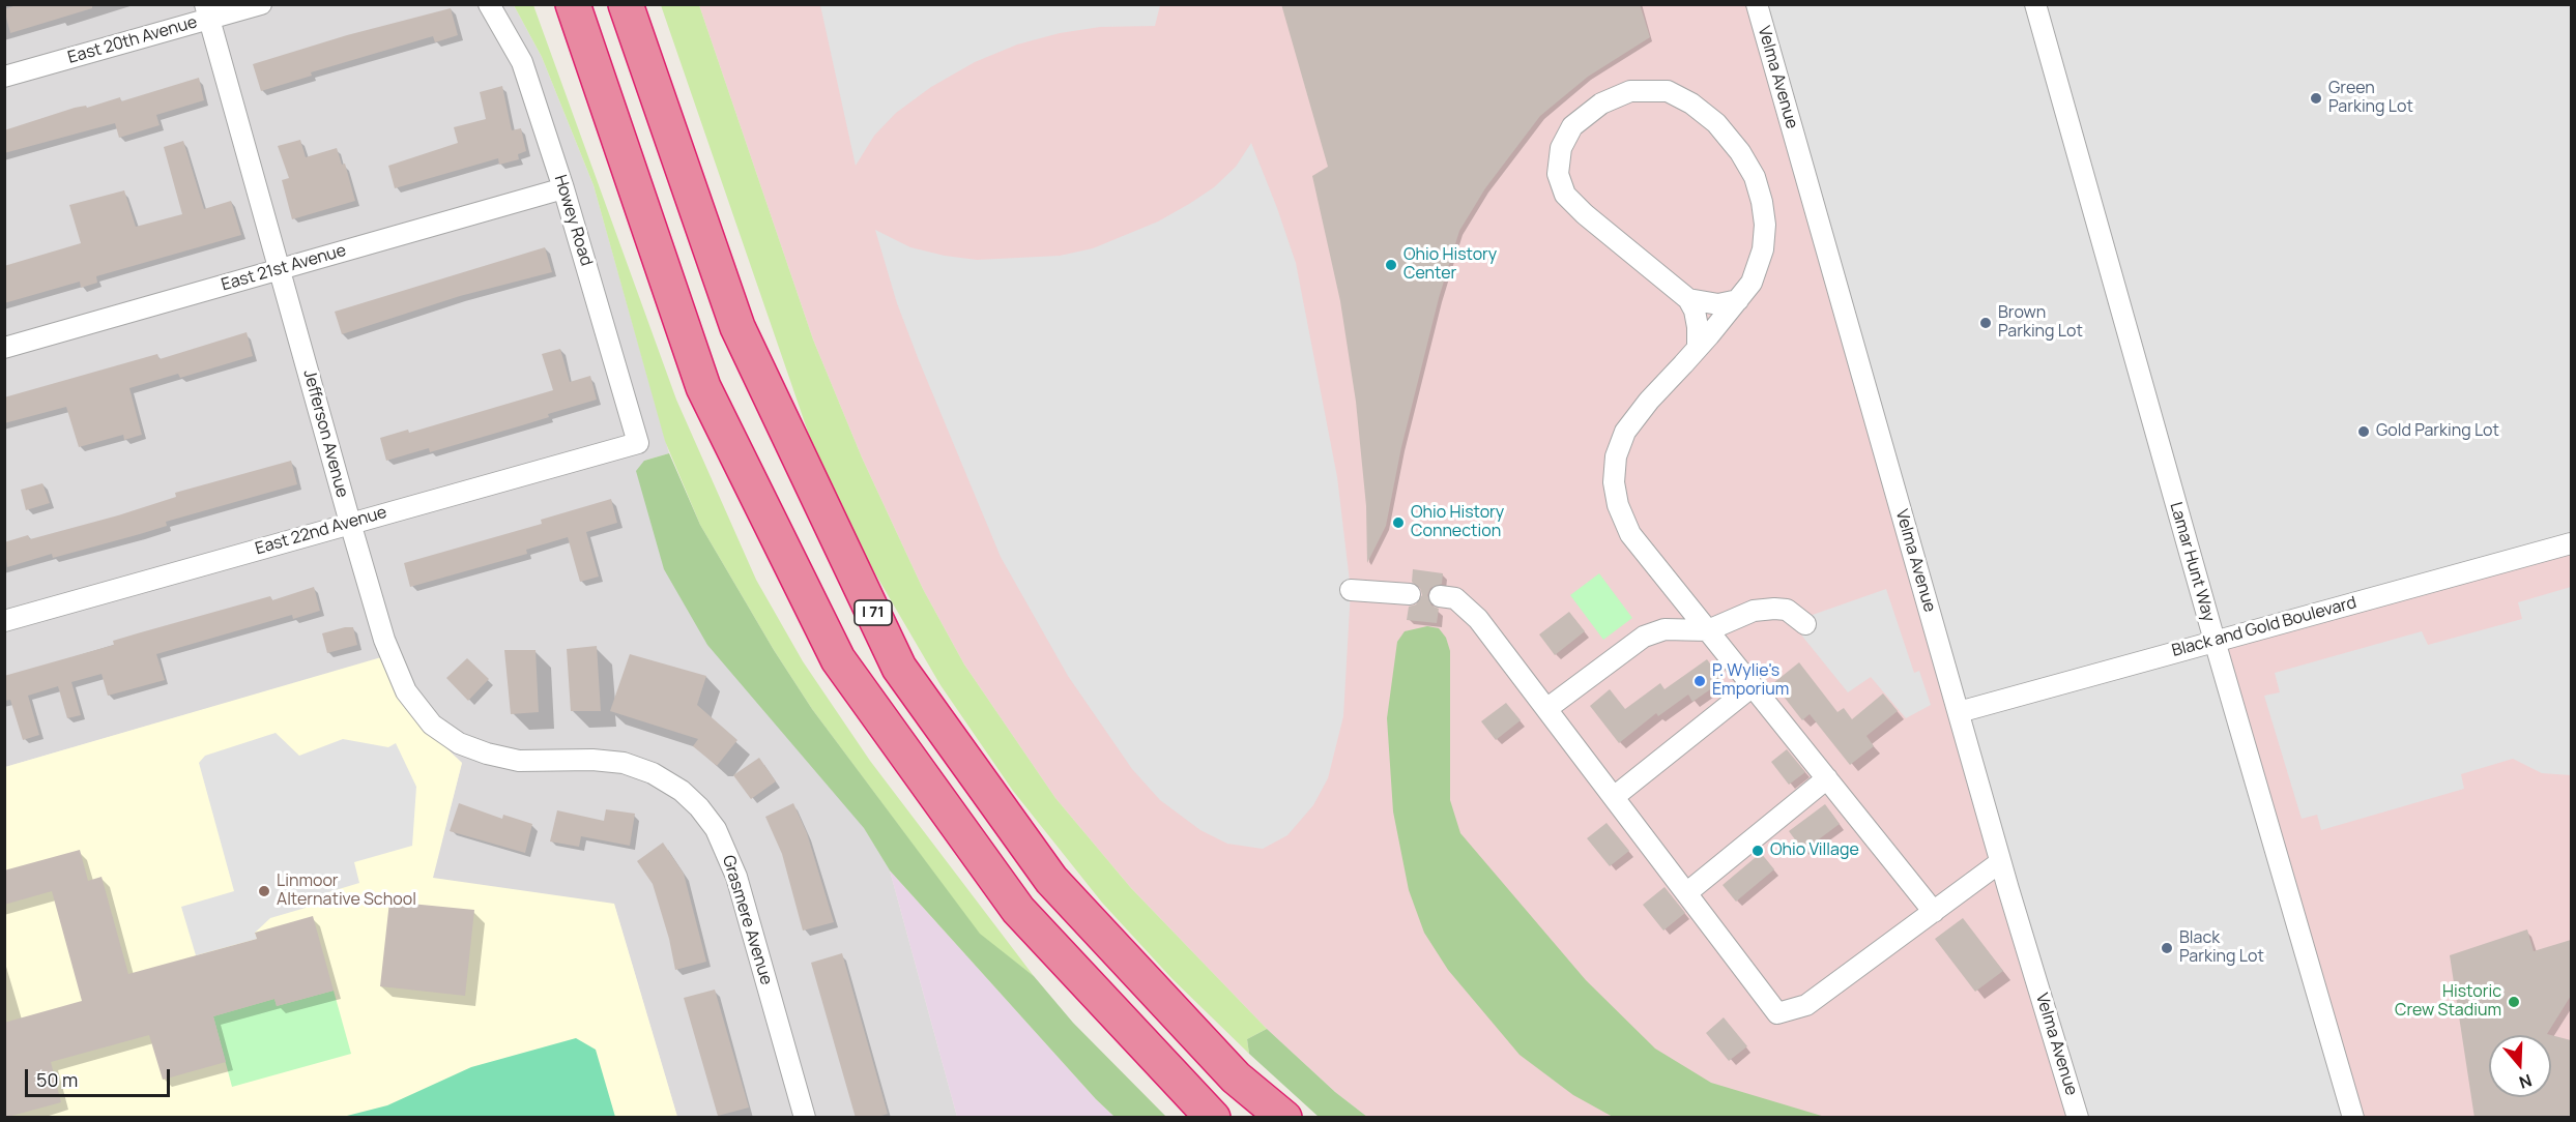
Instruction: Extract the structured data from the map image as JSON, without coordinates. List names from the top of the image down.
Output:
{
  "streets": {
    "highway": ["I 71"],
    "street": [
      "East 20th Avenue",
      "Velma Avenue",
      "Howey Road",
      "East 21st Avenue",
      "Jefferson Avenue",
      "East 22nd Avenue",
      "Lamar Hunt Way",
      "Black and Gold Boulevard",
      "Grasmere Avenue"
    ]
  },
  "crossings": [
    ["East 20th Avenue", "Jefferson Avenue"],
    ["Velma Avenue", "Black and Gold Boulevard"],
    ["Howey Road", "East 21st Avenue"],
    ["Howey Road", "East 22nd Avenue"],
    ["East 21st Avenue", "Jefferson Avenue"],
    ["Jefferson Avenue", "East 22nd Avenue"],
    ["Jefferson Avenue", "Grasmere Avenue"],
    ["Lamar Hunt Way", "Black and Gold Boulevard"]
  ],
  "places": [
    "Green Parking Lot",
    "Ohio History Center",
    "Brown Parking Lot",
    "Gold Parking Lot",
    "Ohio History Connection",
    "P. Wylie's Emporium",
    "Ohio Village",
    "Linmoor Alternative School",
    "Black Parking Lot",
    "Historic Crew Stadium"
  ],
  "scale_bar": "50 m",
  "north": "bottom"
}
